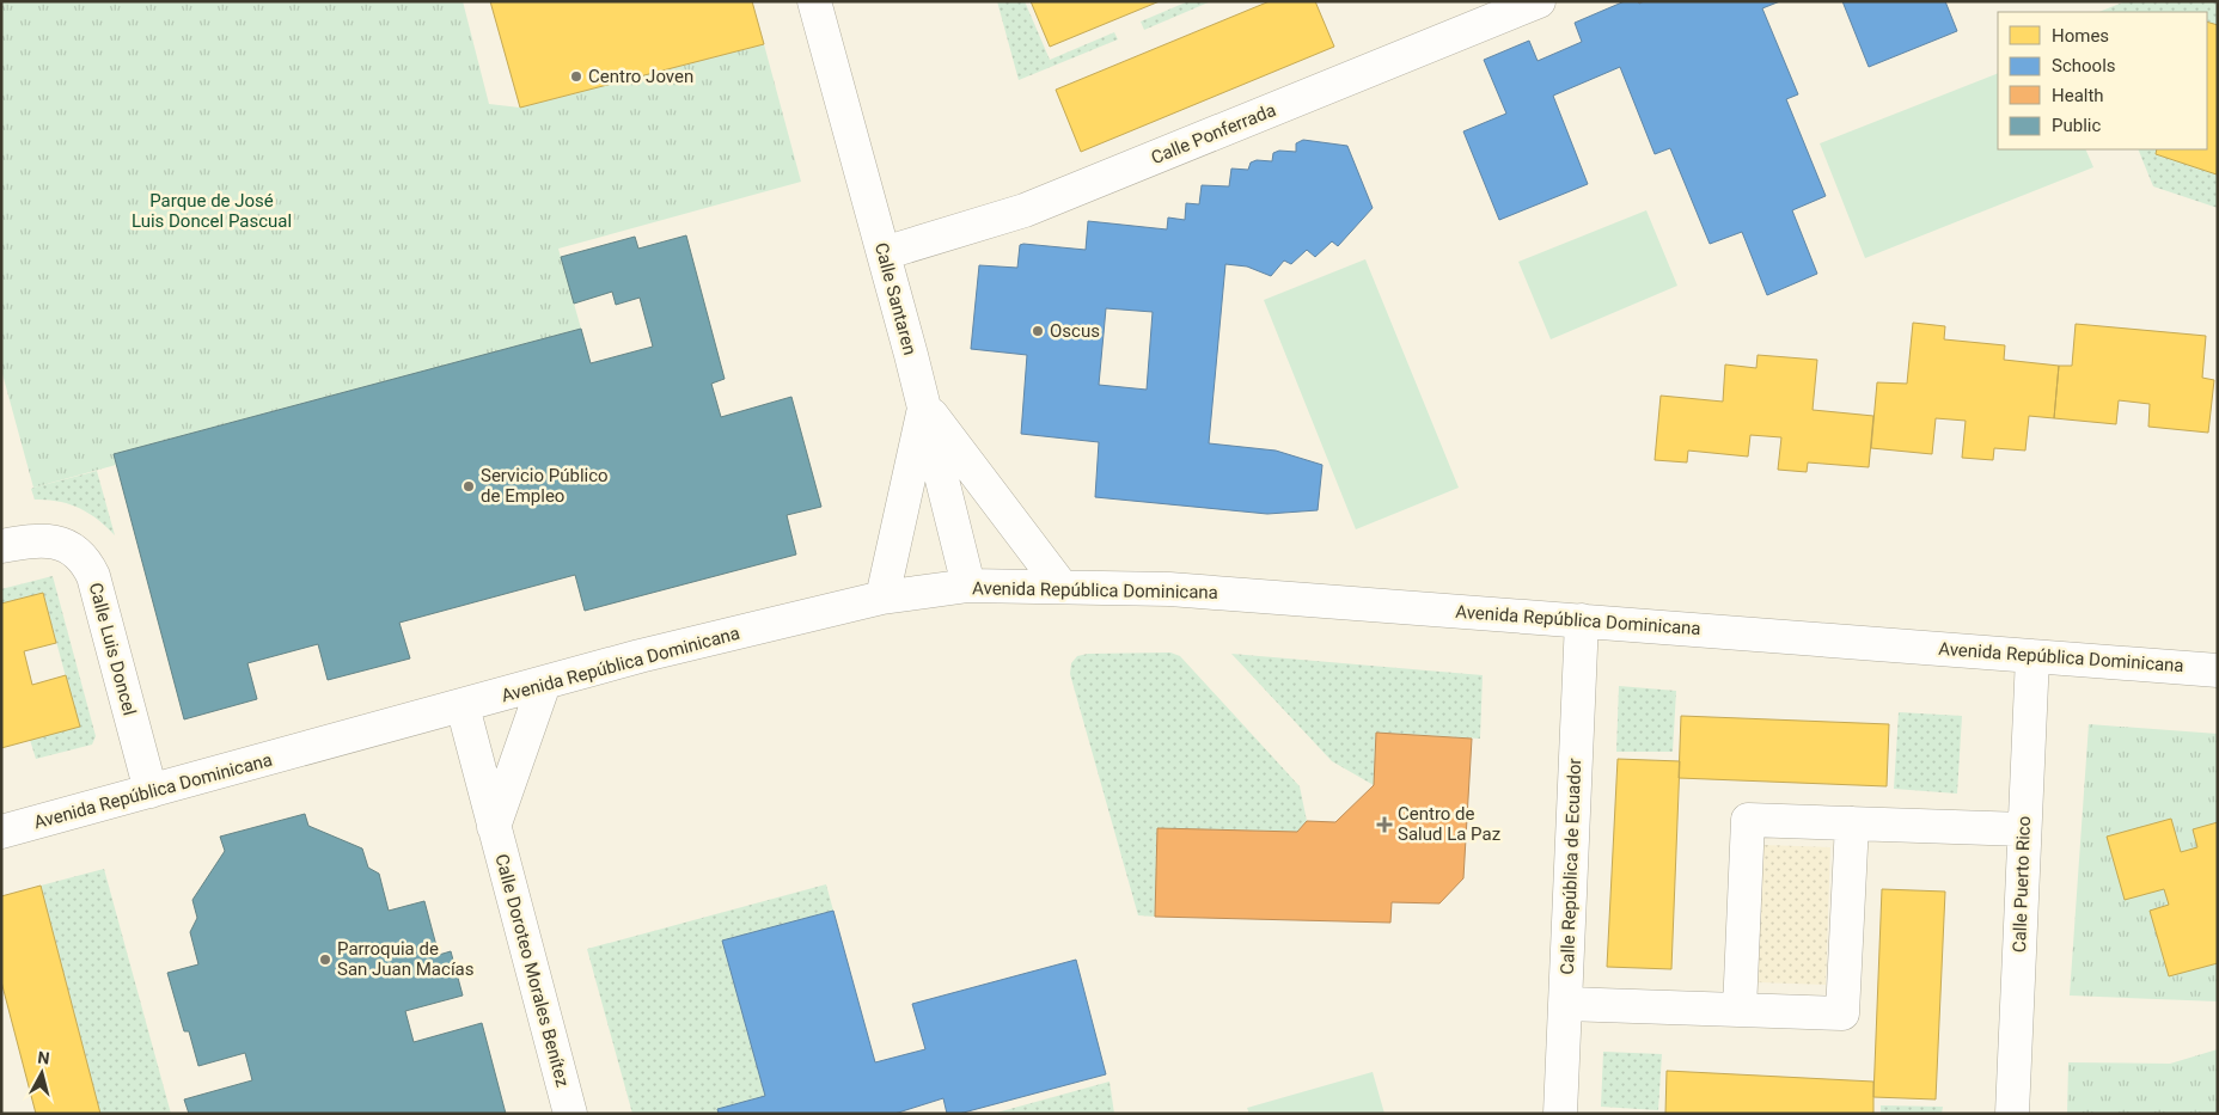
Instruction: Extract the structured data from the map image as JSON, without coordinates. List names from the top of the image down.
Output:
{
  "streets": {
    "street": [
      "Calle Ponferrada",
      "Calle Santaren",
      "Avenida República Dominicana",
      "Calle Luis Doncel",
      "Calle República de Ecuador",
      "Calle Puerto Rico",
      "Calle Doroteo Morales Benítez"
    ]
  },
  "crossings": [
    ["Calle Ponferrada", "Calle Santaren"],
    ["Calle Santaren", "Avenida República Dominicana"],
    ["Avenida República Dominicana", "Calle Luis Doncel"],
    ["Avenida República Dominicana", "Calle República de Ecuador"],
    ["Avenida República Dominicana", "Calle Puerto Rico"],
    ["Avenida República Dominicana", "Calle Doroteo Morales Benítez"]
  ],
  "parks": ["Parque de José Luis Doncel Pascual"],
  "places": {
    "other": [
      "Centro Joven",
      "Oscus",
      "Servicio Público de Empleo",
      "Parroquia de San Juan Macías"
    ],
    "health": ["Centro de Salud La Paz"]
  },
  "legend": [
    "Homes",
    "Schools",
    "Health",
    "Public"
  ],
  "north": "top"
}
